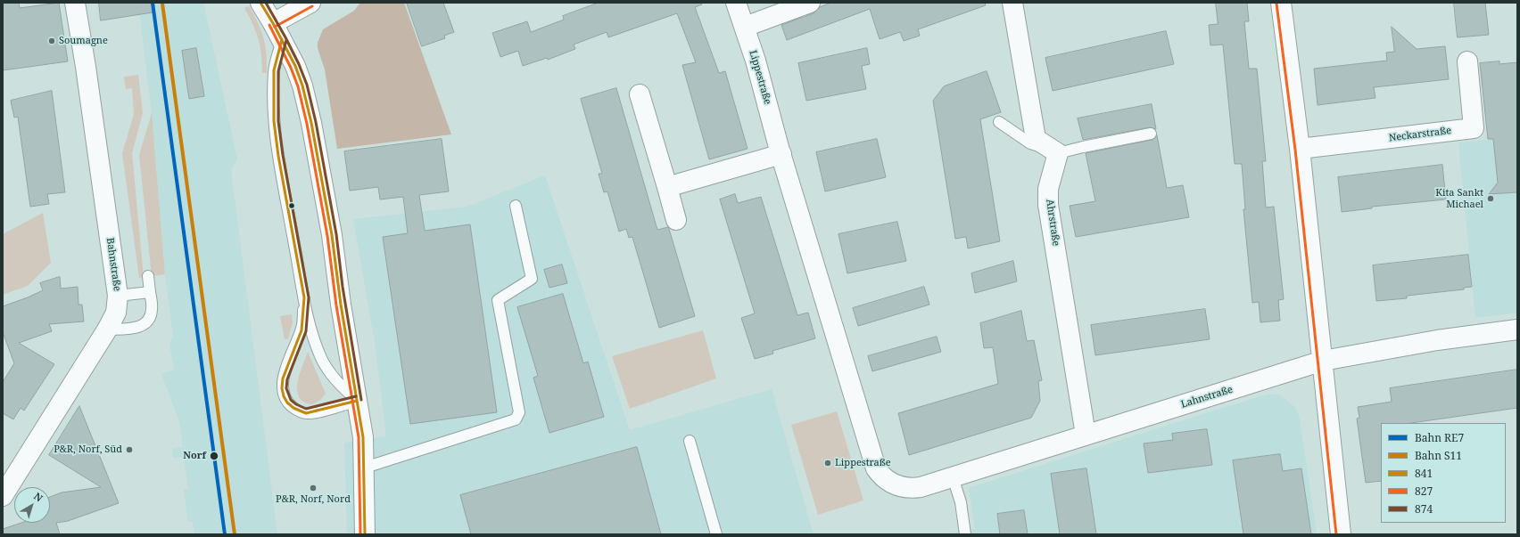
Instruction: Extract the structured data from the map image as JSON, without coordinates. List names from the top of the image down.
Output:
{
  "streets": {
    "street": [
      "Lippestraße",
      "Neckarstraße",
      "Ahrstraße",
      "Bahnstraße",
      "Lahnstraße"
    ]
  },
  "crossings": [
    ["Lippestraße", "Lahnstraße"],
    ["Ahrstraße", "Lahnstraße"]
  ],
  "places": [
    "Soumagne",
    "Kita Sankt Michael",
    "P&R, Norf, Süd",
    "Norf",
    "Lippestraße",
    "P&R, Norf, Nord"
  ],
  "lines": [
    "rail line RE7",
    "transit line 841",
    "transit line 874",
    "rail line S11",
    "transit line 827"
  ],
  "legend": [
    "Bahn RE7",
    "Bahn S11",
    "841",
    "827",
    "874"
  ],
  "north": "top right"
}
